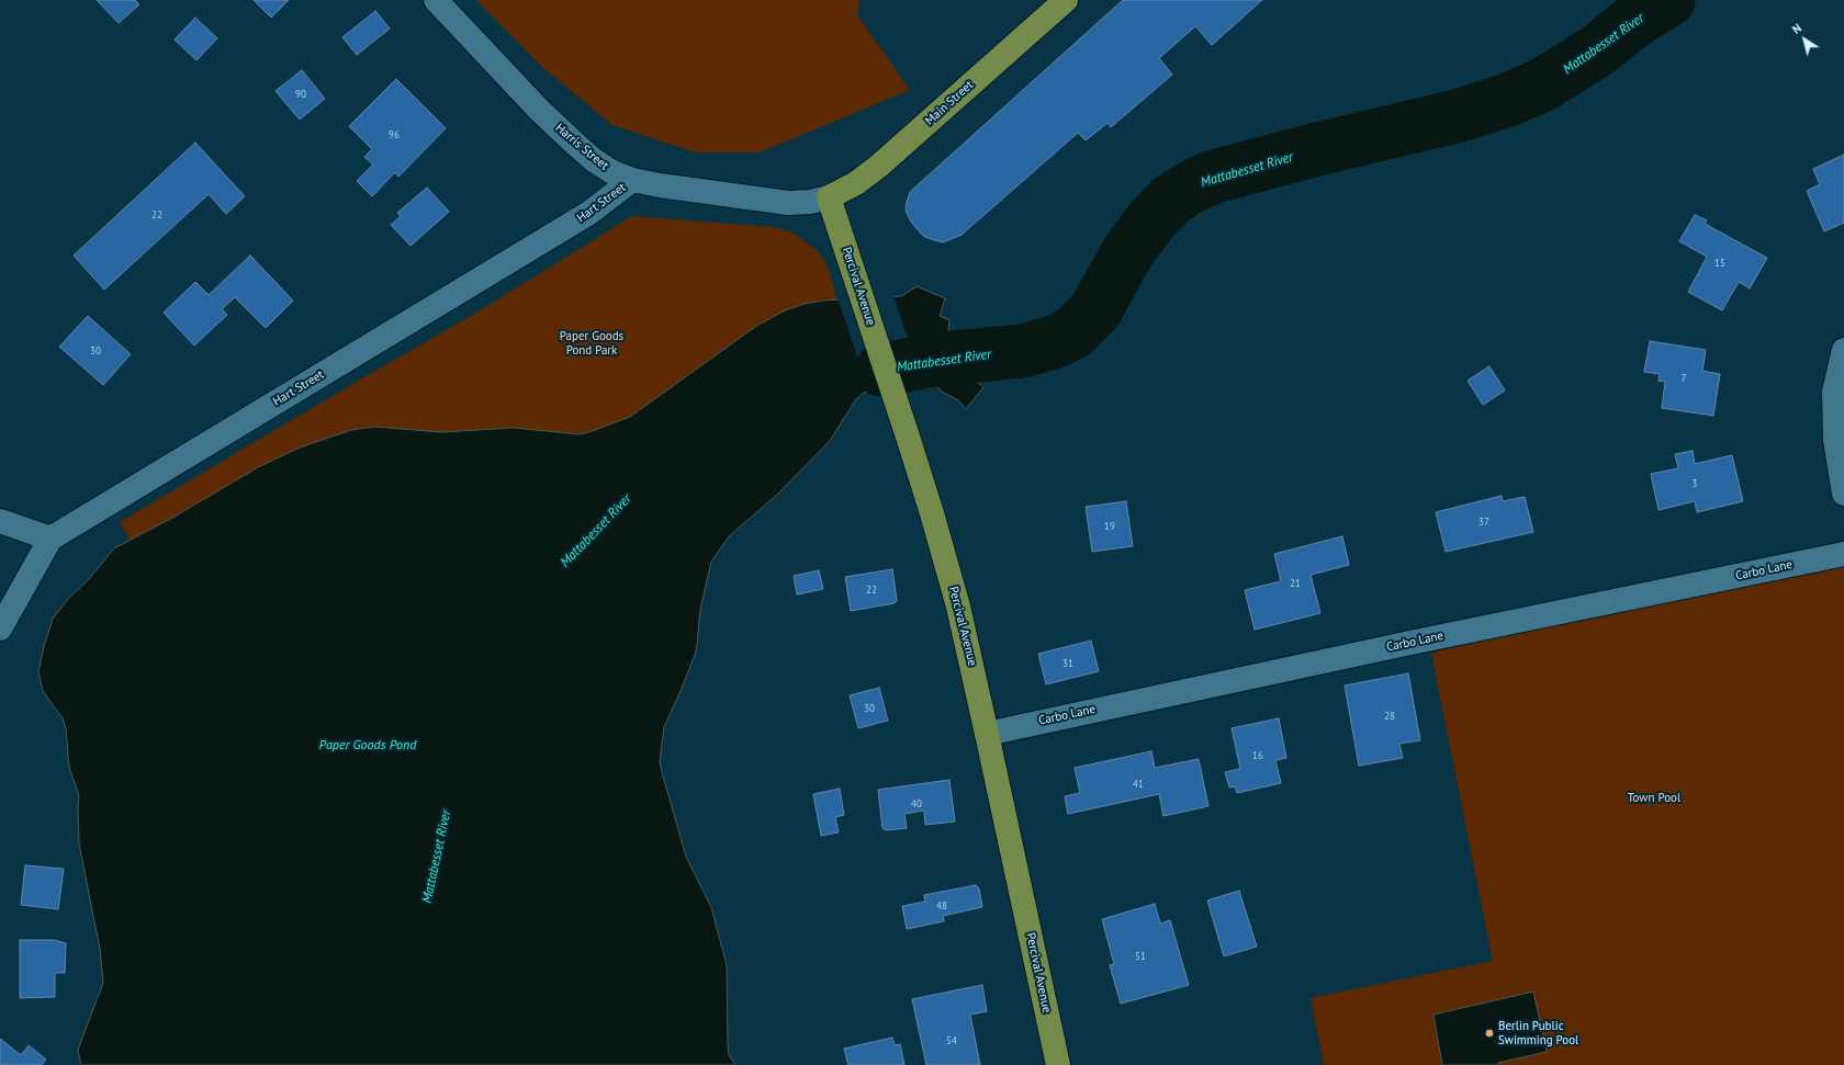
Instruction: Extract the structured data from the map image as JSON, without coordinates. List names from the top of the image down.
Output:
{
  "streets": {
    "main road": ["Main Street", "Percival Avenue"],
    "street": ["Harris Street", "Hart Street", "Carbo Lane"]
  },
  "crossings": [
    ["Main Street", "Harris Street"],
    ["Main Street", "Percival Avenue"],
    ["Harris Street", "Hart Street"],
    ["Harris Street", "Percival Avenue"],
    ["Percival Avenue", "Carbo Lane"]
  ],
  "water": ["Mattabesset River", "Paper Goods Pond"],
  "parks": ["Paper Goods Pond Park", "Town Pool"],
  "places": ["Berlin Public Swimming Pool"],
  "house_numbers": [
    "90",
    "96",
    "22",
    "15",
    "30",
    "7",
    "3",
    "37",
    "19",
    "21",
    "22",
    "31",
    "30",
    "28",
    "16",
    "41",
    "40",
    "48",
    "51",
    "54"
  ],
  "north": "top left"
}
